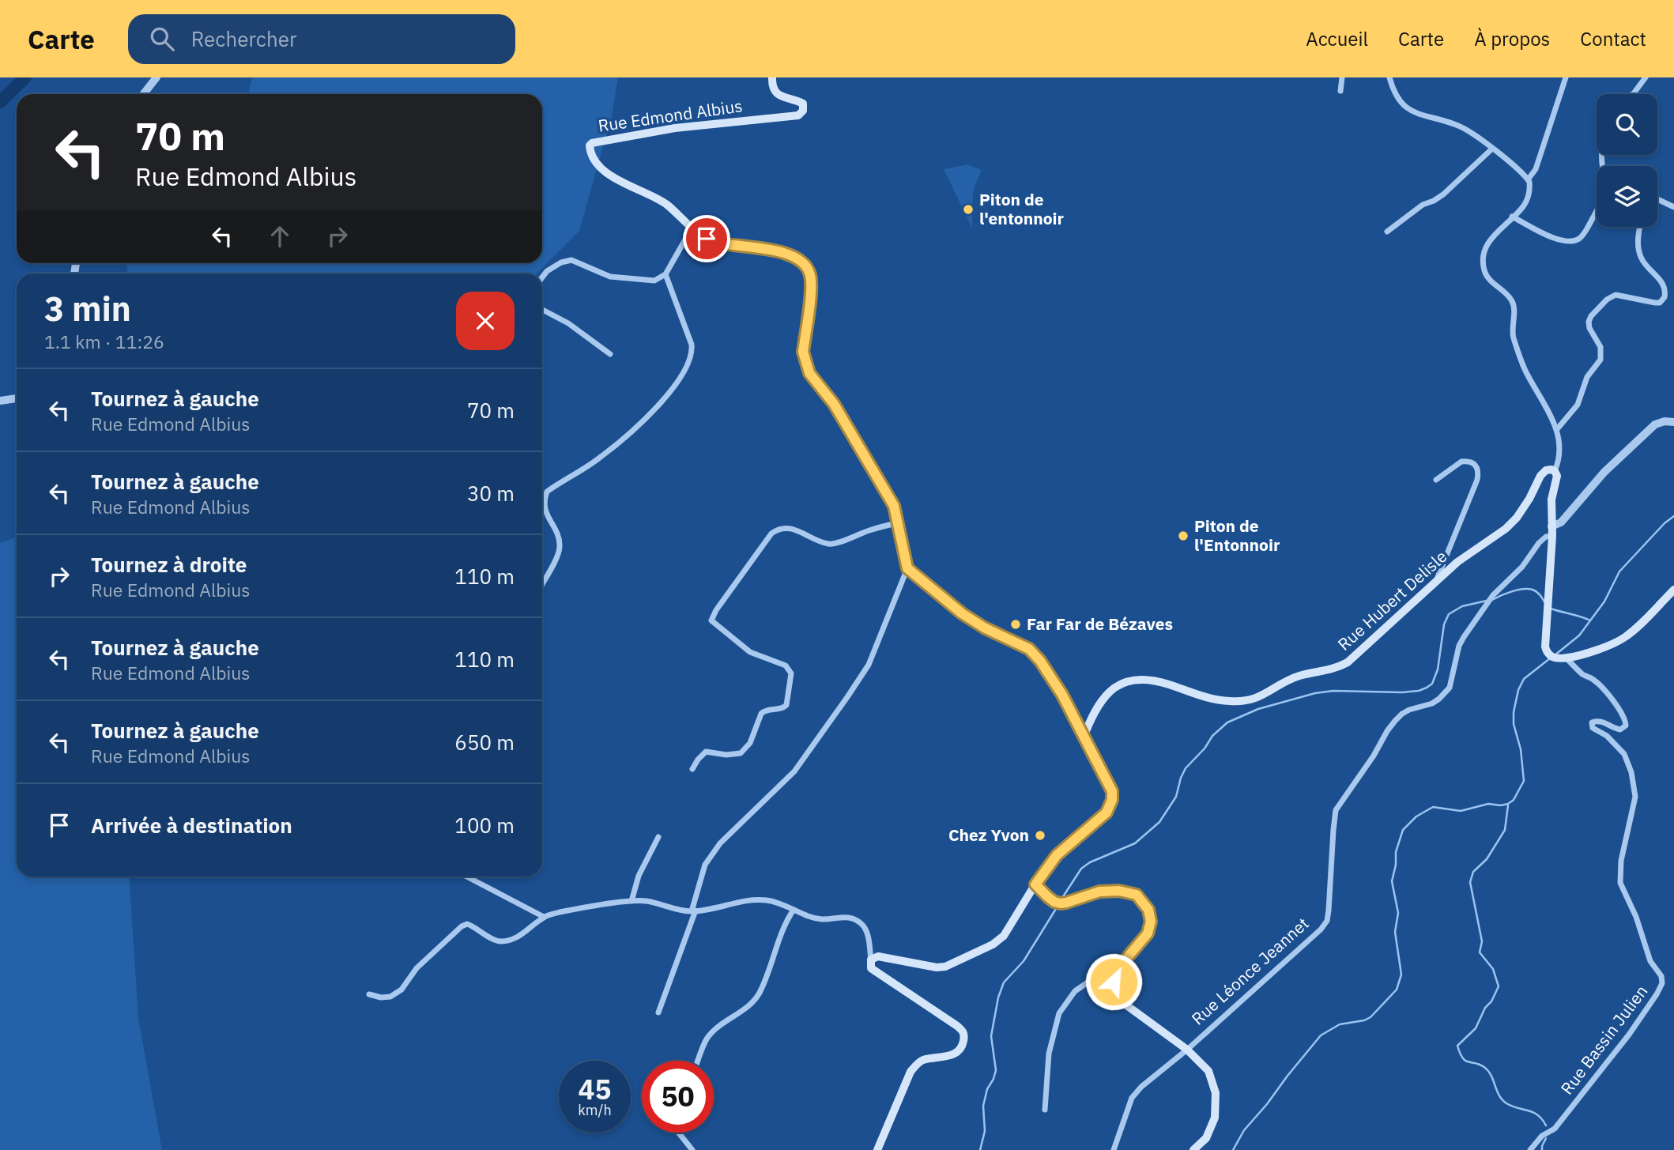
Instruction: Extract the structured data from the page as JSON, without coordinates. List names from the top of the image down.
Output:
{
  "streets": {
    "main road": ["Rue Edmond Albius", "Rue Hubert Delisle"],
    "street": ["Rue Léonce Jeannet", "Rue Bassin Julien"]
  },
  "places": [
    "Piton de l'entonnoir",
    "Piton de l'Entonnoir",
    "Far Far de Bézaves",
    "Chez Yvon"
  ],
  "page": {
    "header": "Carte",
    "search": "Rechercher",
    "nav": [
      "Accueil",
      "Carte",
      "À propos",
      "Contact"
    ],
    "turn": ["70 m", "Rue Edmond Albius"],
    "heading": ["3 min", "1.1 km · 11:26"],
    "list": [
      {
        "name": "Tournez à gauche",
        "note": "Rue Edmond Albius",
        "value": "70 m"
      },
      {
        "name": "Tournez à gauche",
        "note": "Rue Edmond Albius",
        "value": "30 m"
      },
      {
        "name": "Tournez à droite",
        "note": "Rue Edmond Albius",
        "value": "110 m"
      },
      {
        "name": "Tournez à gauche",
        "note": "Rue Edmond Albius",
        "value": "110 m"
      },
      {
        "name": "Tournez à gauche",
        "note": "Rue Edmond Albius",
        "value": "650 m"
      },
      {
        "name": "Arrivée à destination",
        "value": "100 m"
      }
    ],
    "speed": "45 km/h",
    "limit": "50"
  }
}
